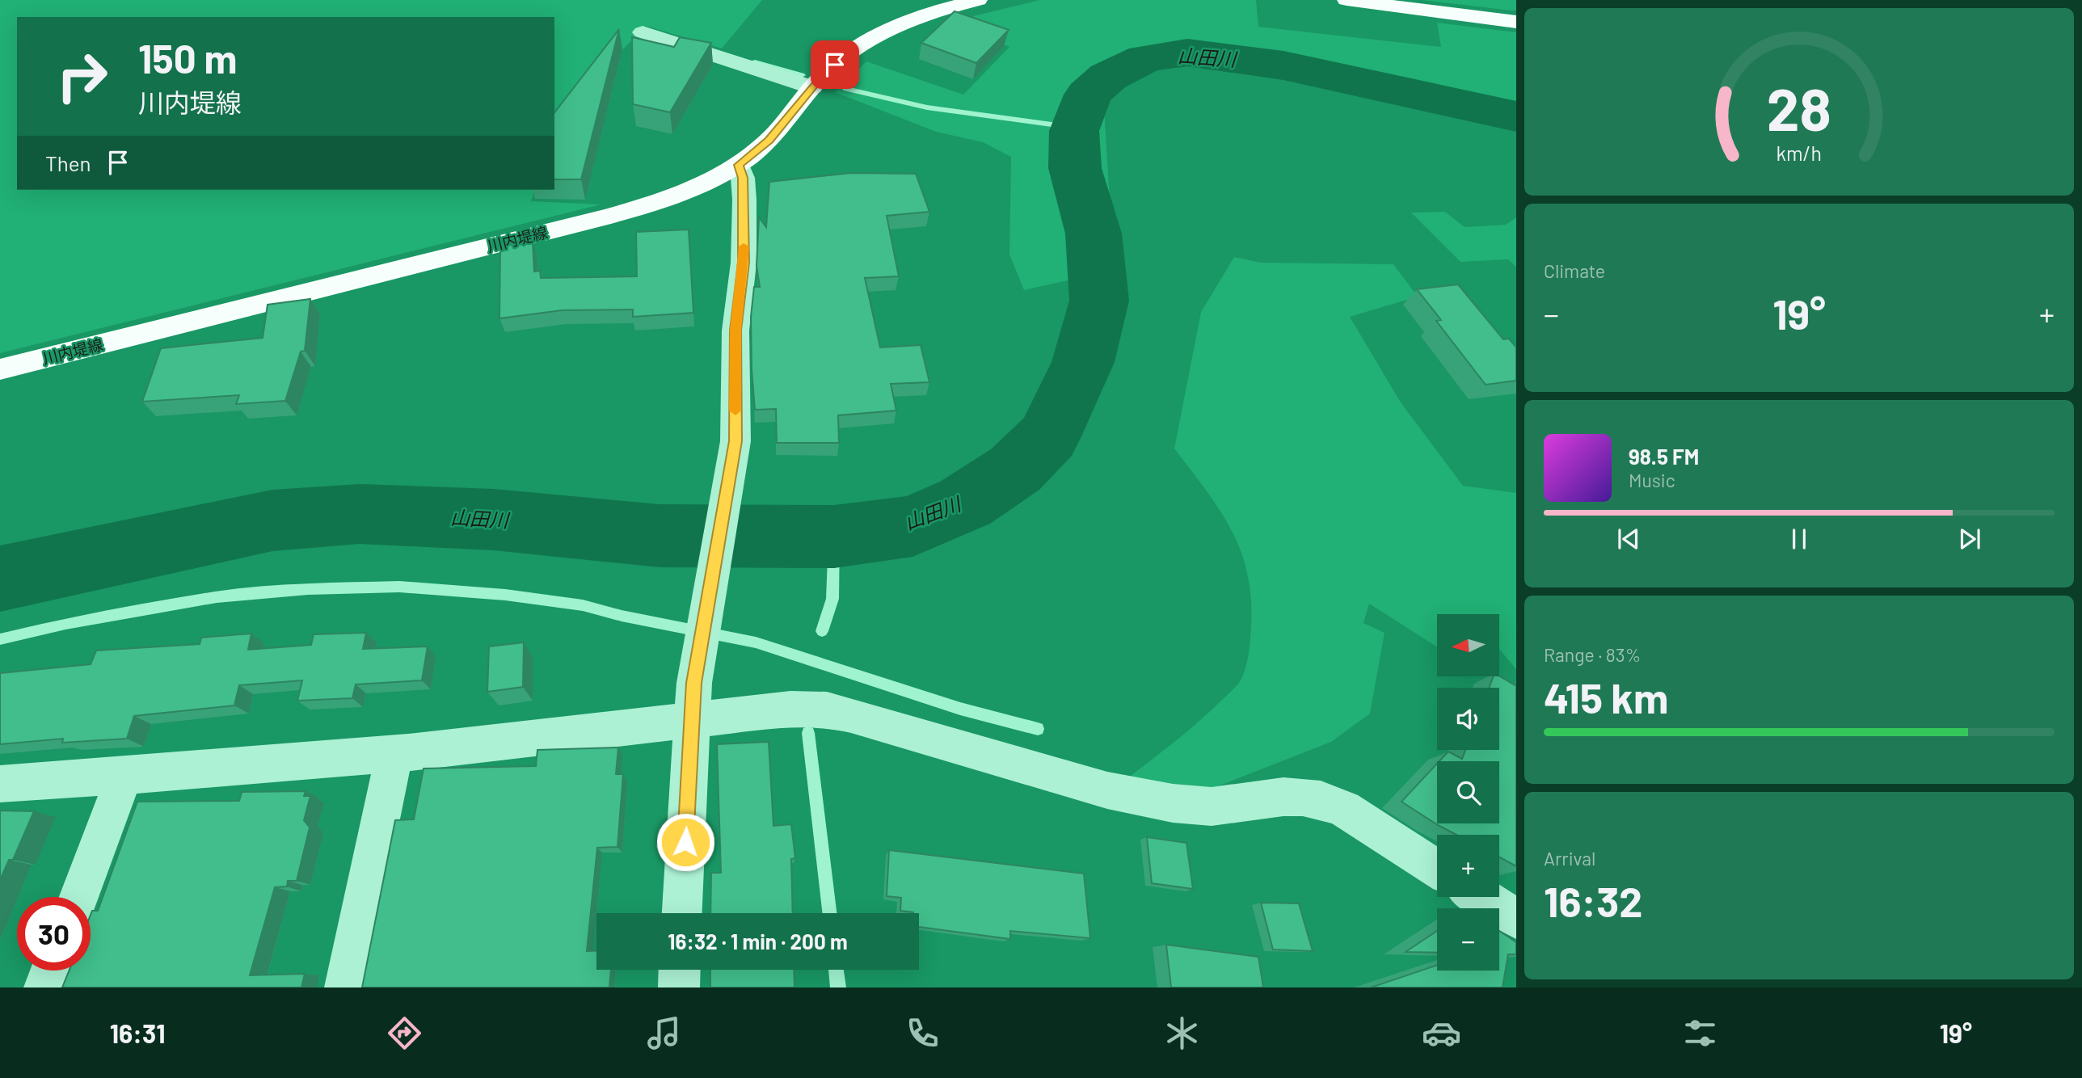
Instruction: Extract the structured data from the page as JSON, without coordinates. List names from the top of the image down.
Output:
{
  "streets": {
    "main road": ["川内堤線"]
  },
  "water": ["山田川"],
  "north": "left",
  "page": {
    "turn": ["150 m", "川内堤線"],
    "then": "Then",
    "tile": [
      "Climate",
      ["Range · 83%", "415 km"],
      ["Arrival", "16:32"]
    ],
    "heat": ["−", "19°", "+"],
    "song": ["98.5 FM", "Music"],
    "map_buttons": ["+", "−"],
    "limit": "30",
    "trip": "16:32 · 1 min · 200 m",
    "tabs": ["16:31", "19°"],
    "gauge": ["28", "km/h"]
  }
}
